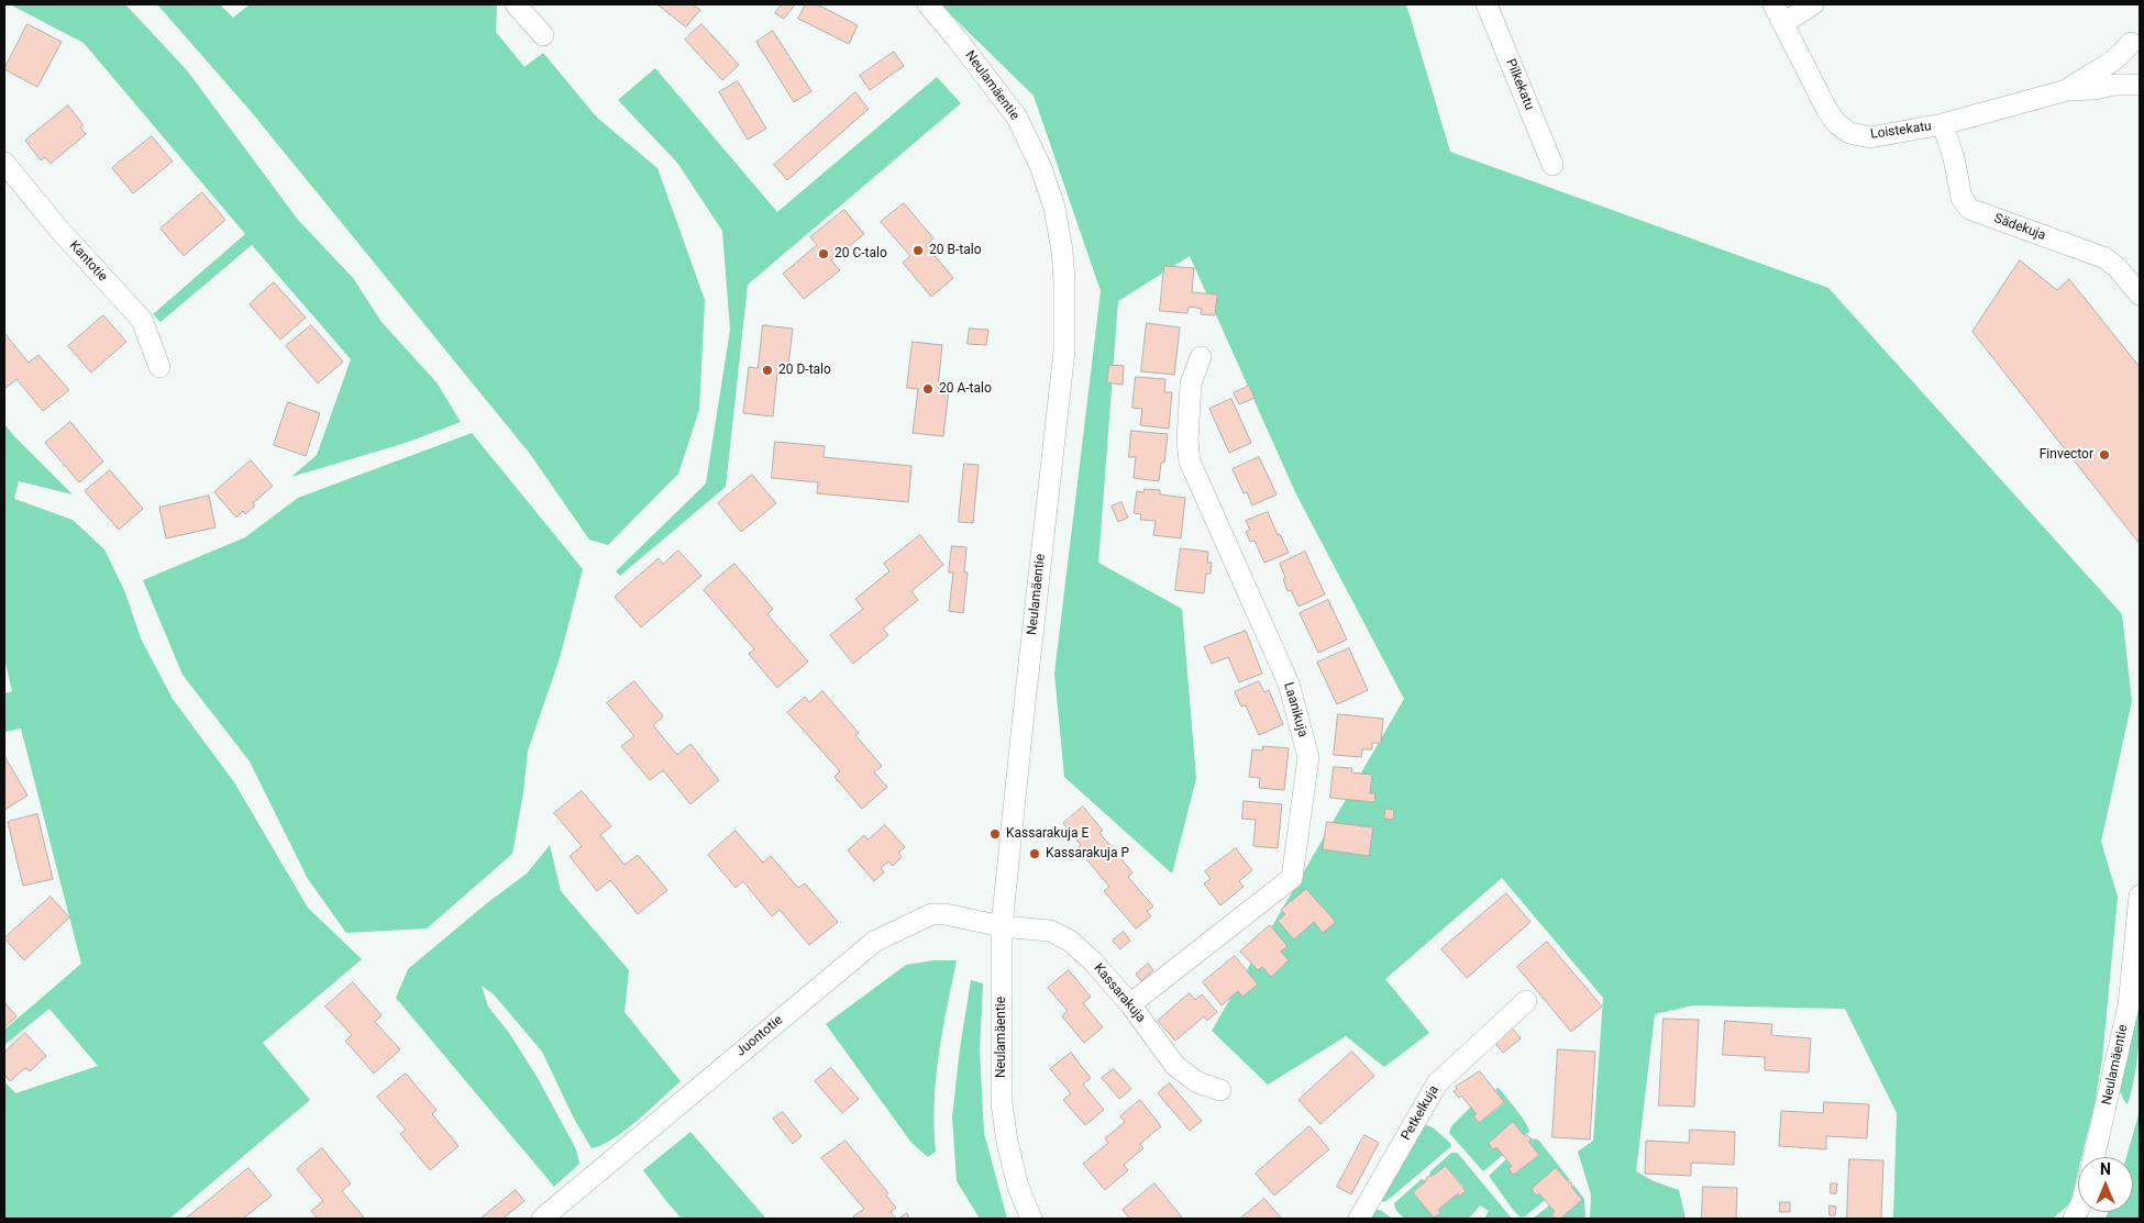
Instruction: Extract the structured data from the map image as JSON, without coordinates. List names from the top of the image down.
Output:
{
  "streets": {
    "street": [
      "Pilkekatu",
      "Neulamäentie",
      "Loistekatu",
      "Sädekuja",
      "Kantotie",
      "Laanikuja",
      "Kassarakuja",
      "Juontotie",
      "Petkelkuja"
    ]
  },
  "crossings": [
    ["Neulamäentie", "Kassarakuja"],
    ["Neulamäentie", "Juontotie"],
    ["Loistekatu", "Sädekuja"],
    ["Laanikuja", "Kassarakuja"],
    ["Kassarakuja", "Juontotie"]
  ],
  "places": [
    "20 B-talo",
    "20 C-talo",
    "20 D-talo",
    "20 A-talo",
    "Finvector",
    "Kassarakuja E",
    "Kassarakuja P"
  ],
  "north": "top"
}
